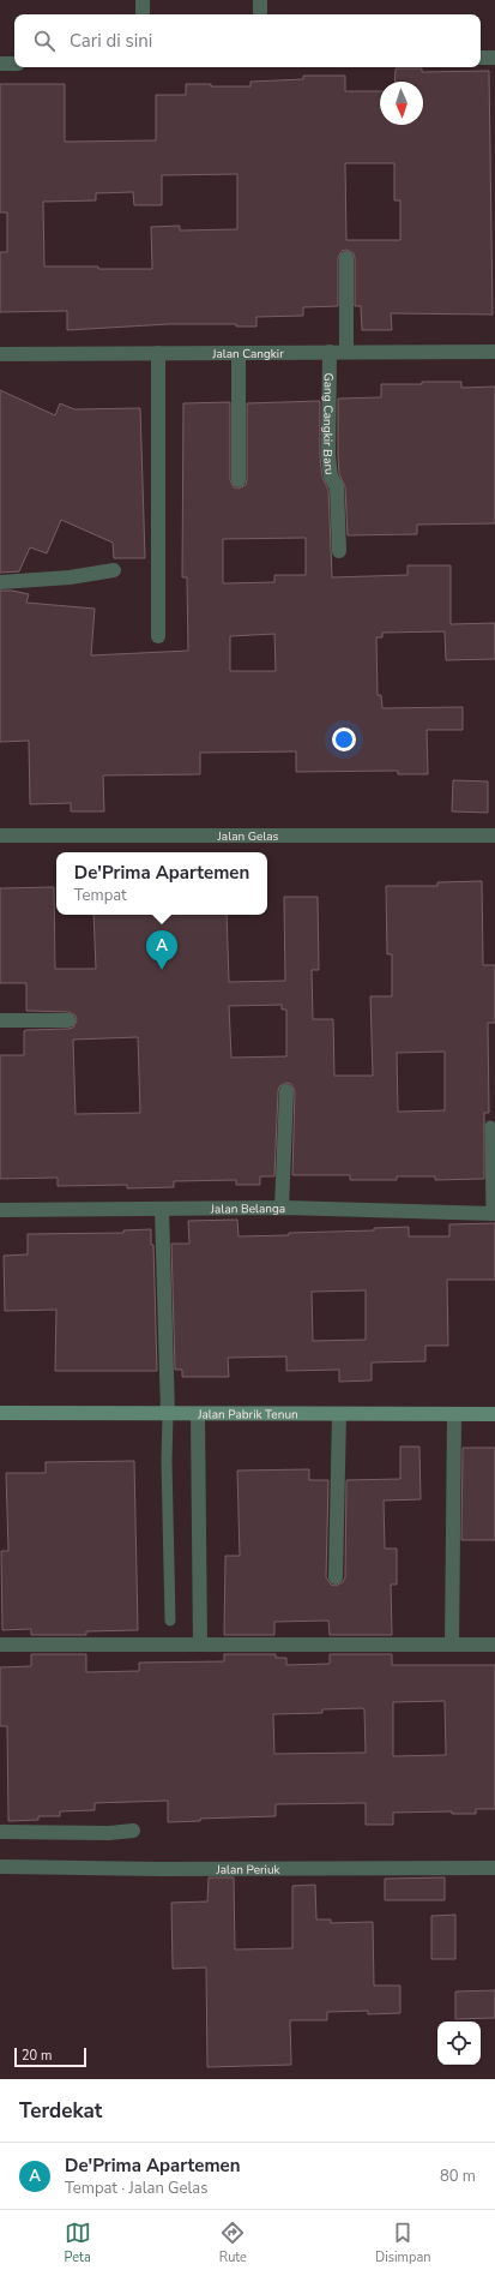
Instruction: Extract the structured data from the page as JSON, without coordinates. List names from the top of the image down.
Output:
{
  "streets": {
    "street": [
      "Jalan Cangkir",
      "Gang Cangkir Baru",
      "Jalan Gelas",
      "Jalan Belanga",
      "Jalan Pabrik Tenun",
      "Jalan Periuk"
    ]
  },
  "crossings": [
    ["Jalan Cangkir", "Gang Cangkir Baru"]
  ],
  "scale_bar": "20 m",
  "north": "bottom",
  "page": {
    "search": "Cari di sini",
    "popup": ["De'Prima Apartemen", "Tempat"],
    "pins": "A",
    "scale": "20 m",
    "heading": "Terdekat",
    "list": [
      {
        "mark": "A",
        "name": "De'Prima Apartemen",
        "note": "Tempat · Jalan Gelas",
        "value": "80 m"
      }
    ],
    "nav": ["Peta", "Rute", "Disimpan"]
  }
}
